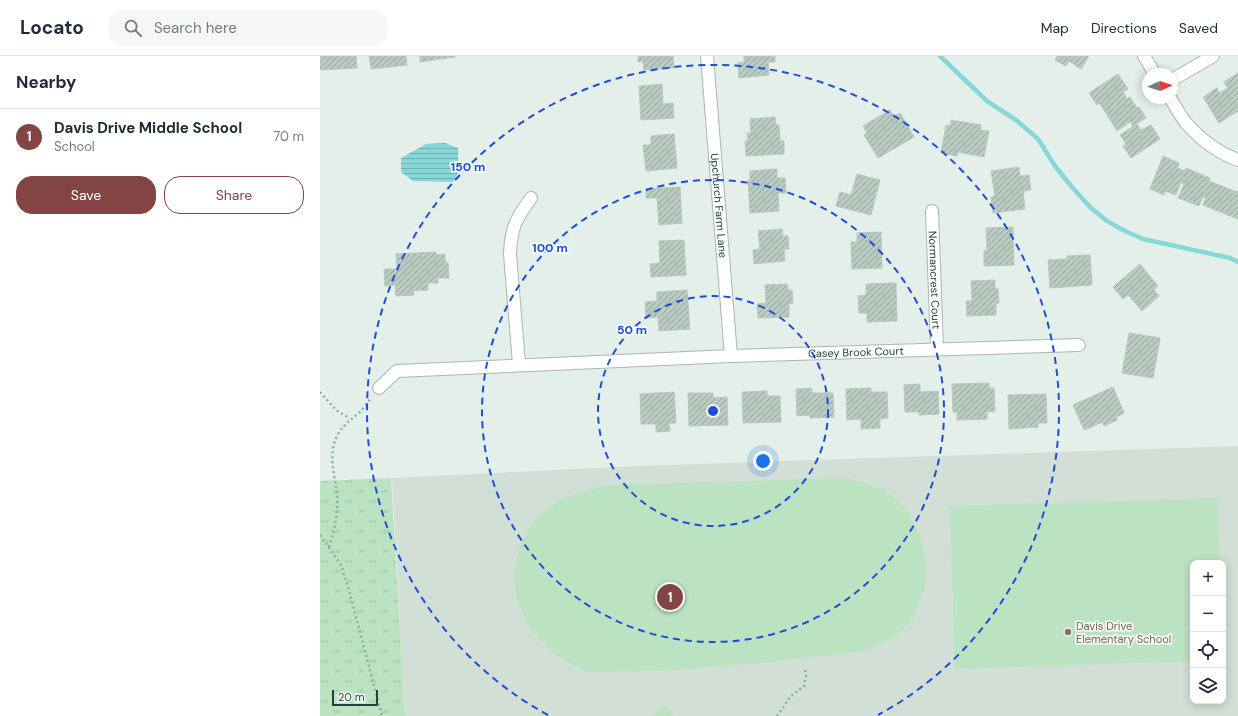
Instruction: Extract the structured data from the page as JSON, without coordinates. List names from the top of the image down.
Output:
{
  "streets": {
    "street": ["Upchurch Farm Lane", "Normancrest Court", "Casey Brook Court"]
  },
  "crossings": [
    ["Upchurch Farm Lane", "Casey Brook Court"],
    ["Normancrest Court", "Casey Brook Court"]
  ],
  "places": ["Davis Drive Elementary School"],
  "scale_bar": "20 m",
  "north": "right",
  "page": {
    "header": "Locato",
    "search": "Search here",
    "nav": ["Map", "Directions", "Saved"],
    "heading": "Nearby",
    "list": [
      {
        "mark": "1",
        "name": "Davis Drive Middle School",
        "note": "School",
        "value": "70 m"
      }
    ],
    "buttons": ["Save", "Share"],
    "map_buttons": ["+", "−"],
    "pins": "1",
    "scale": "20 m"
  },
  "rings": ["150 m", "100 m", "50 m"]
}
